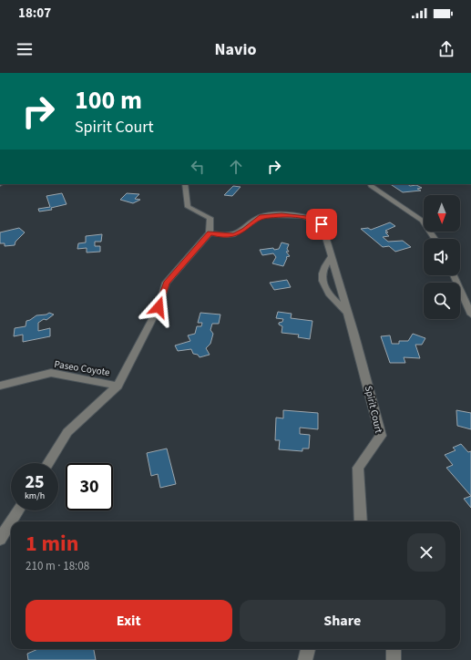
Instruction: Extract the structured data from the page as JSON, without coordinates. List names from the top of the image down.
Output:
{
  "streets": {
    "street": ["Paseo Coyote", "Spirit Court"]
  },
  "north": "bottom",
  "page": {
    "status": "18:07",
    "header": "Navio",
    "turn": ["100 m", "Spirit Court"],
    "speed": "25 km/h",
    "limit": "30",
    "heading": ["1 min", "210 m · 18:08"],
    "buttons": ["Exit", "Share"]
  }
}
